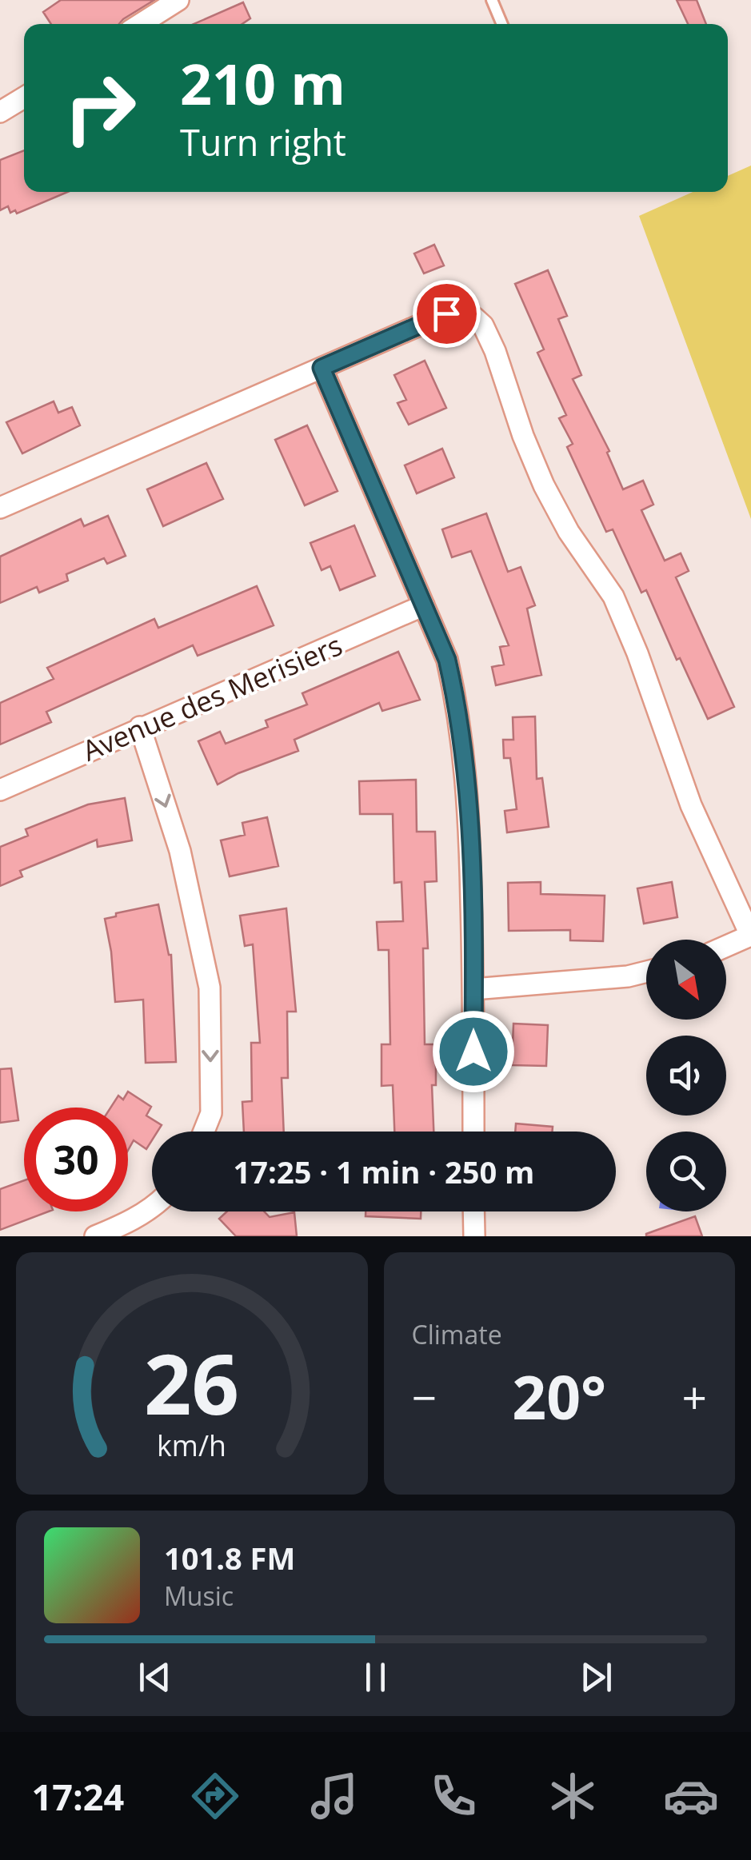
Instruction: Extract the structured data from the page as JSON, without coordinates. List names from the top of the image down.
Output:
{
  "streets": {
    "street": ["Avenue des Merisiers"]
  },
  "north": "bottom right",
  "page": {
    "turn": ["210 m", "Turn right"],
    "limit": "30",
    "trip": "17:25 · 1 min · 250 m",
    "tile": "Climate",
    "heat": ["−", "20°", "+"],
    "song": ["101.8 FM", "Music"],
    "tabs": "17:24",
    "gauge": ["26", "km/h"]
  }
}
